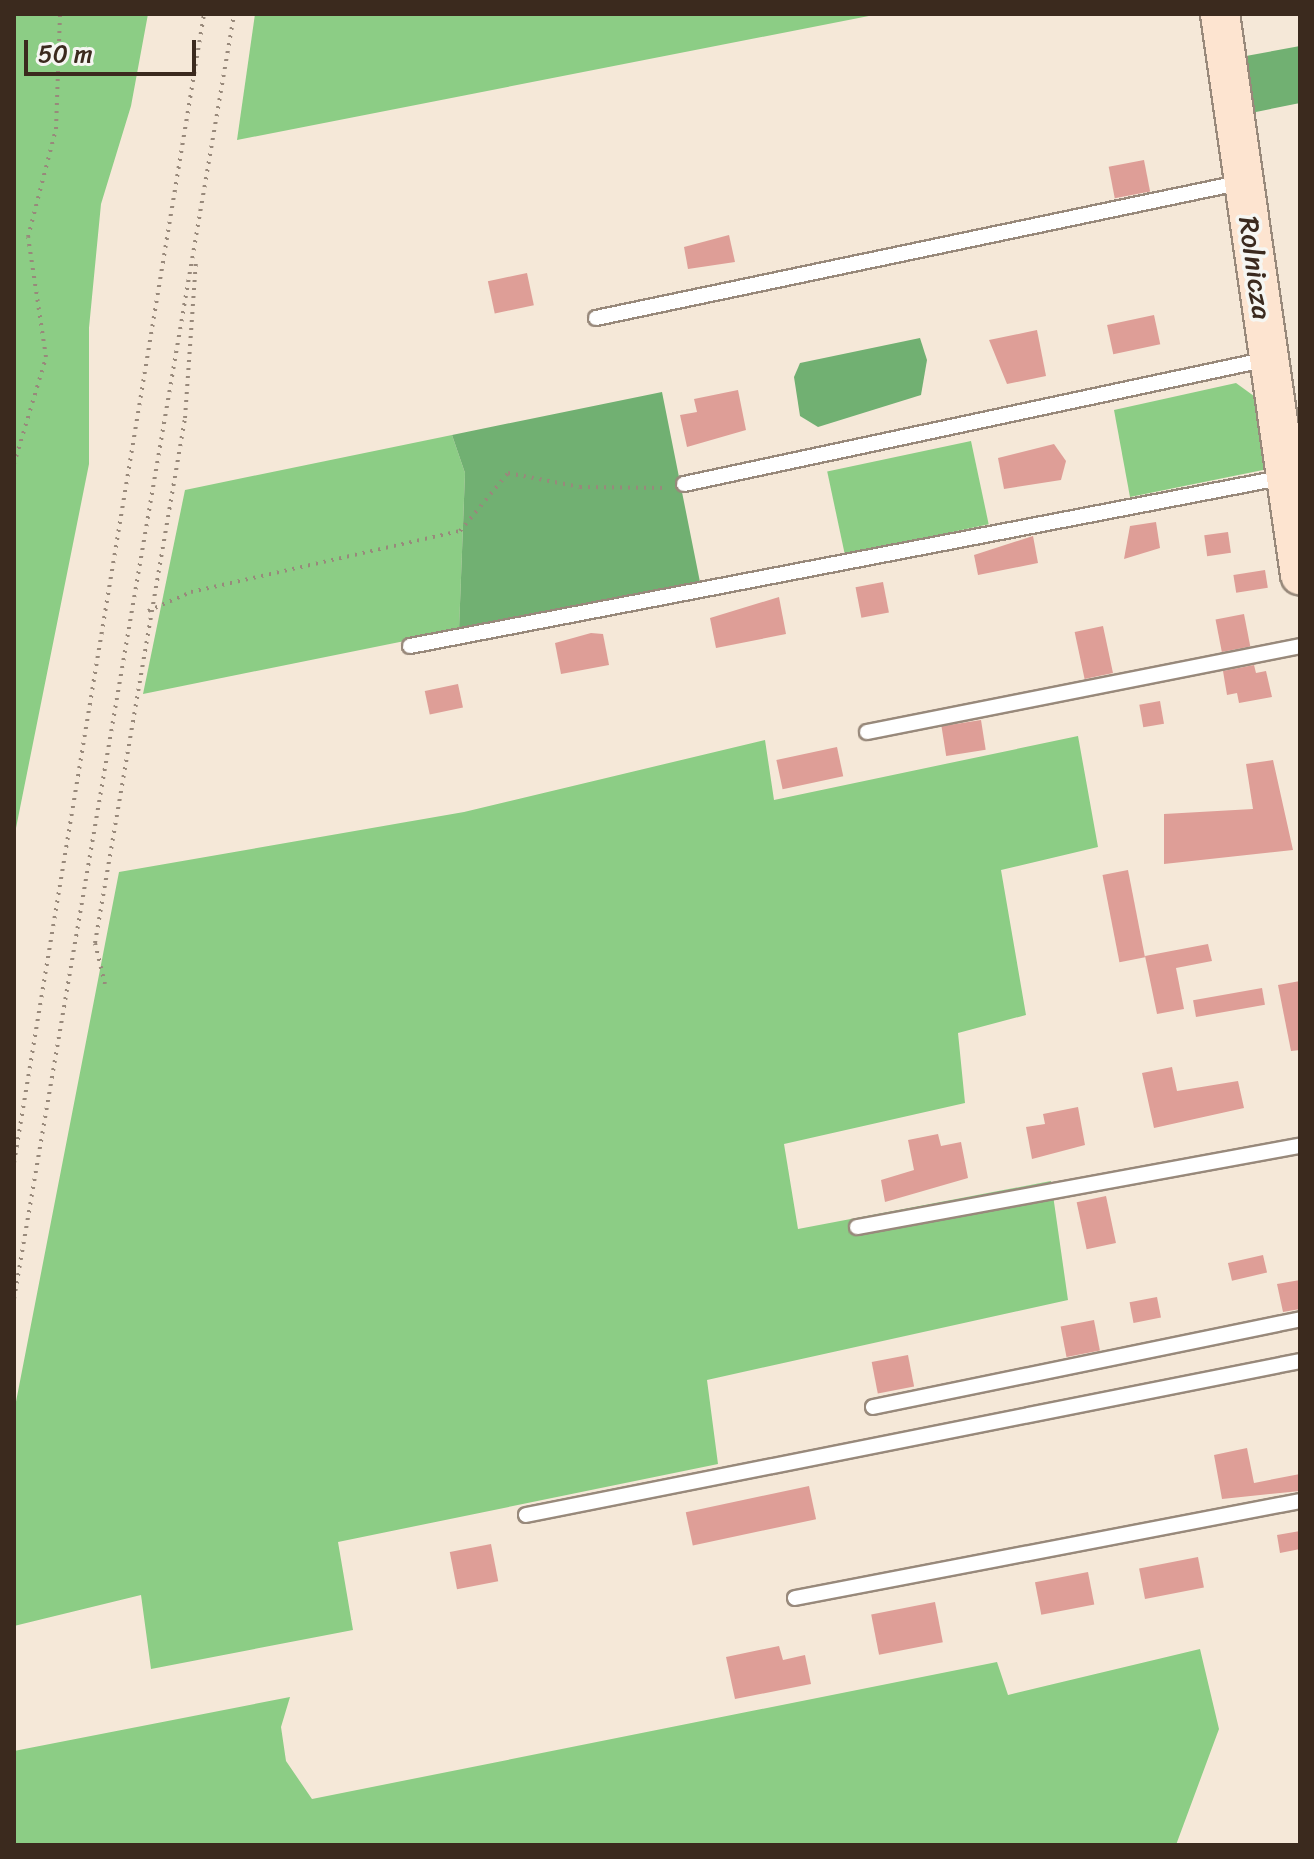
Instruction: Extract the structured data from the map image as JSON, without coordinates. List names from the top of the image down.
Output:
{
  "streets": {
    "street": ["Rolnicza"]
  },
  "scale_bar": "50 m"
}
